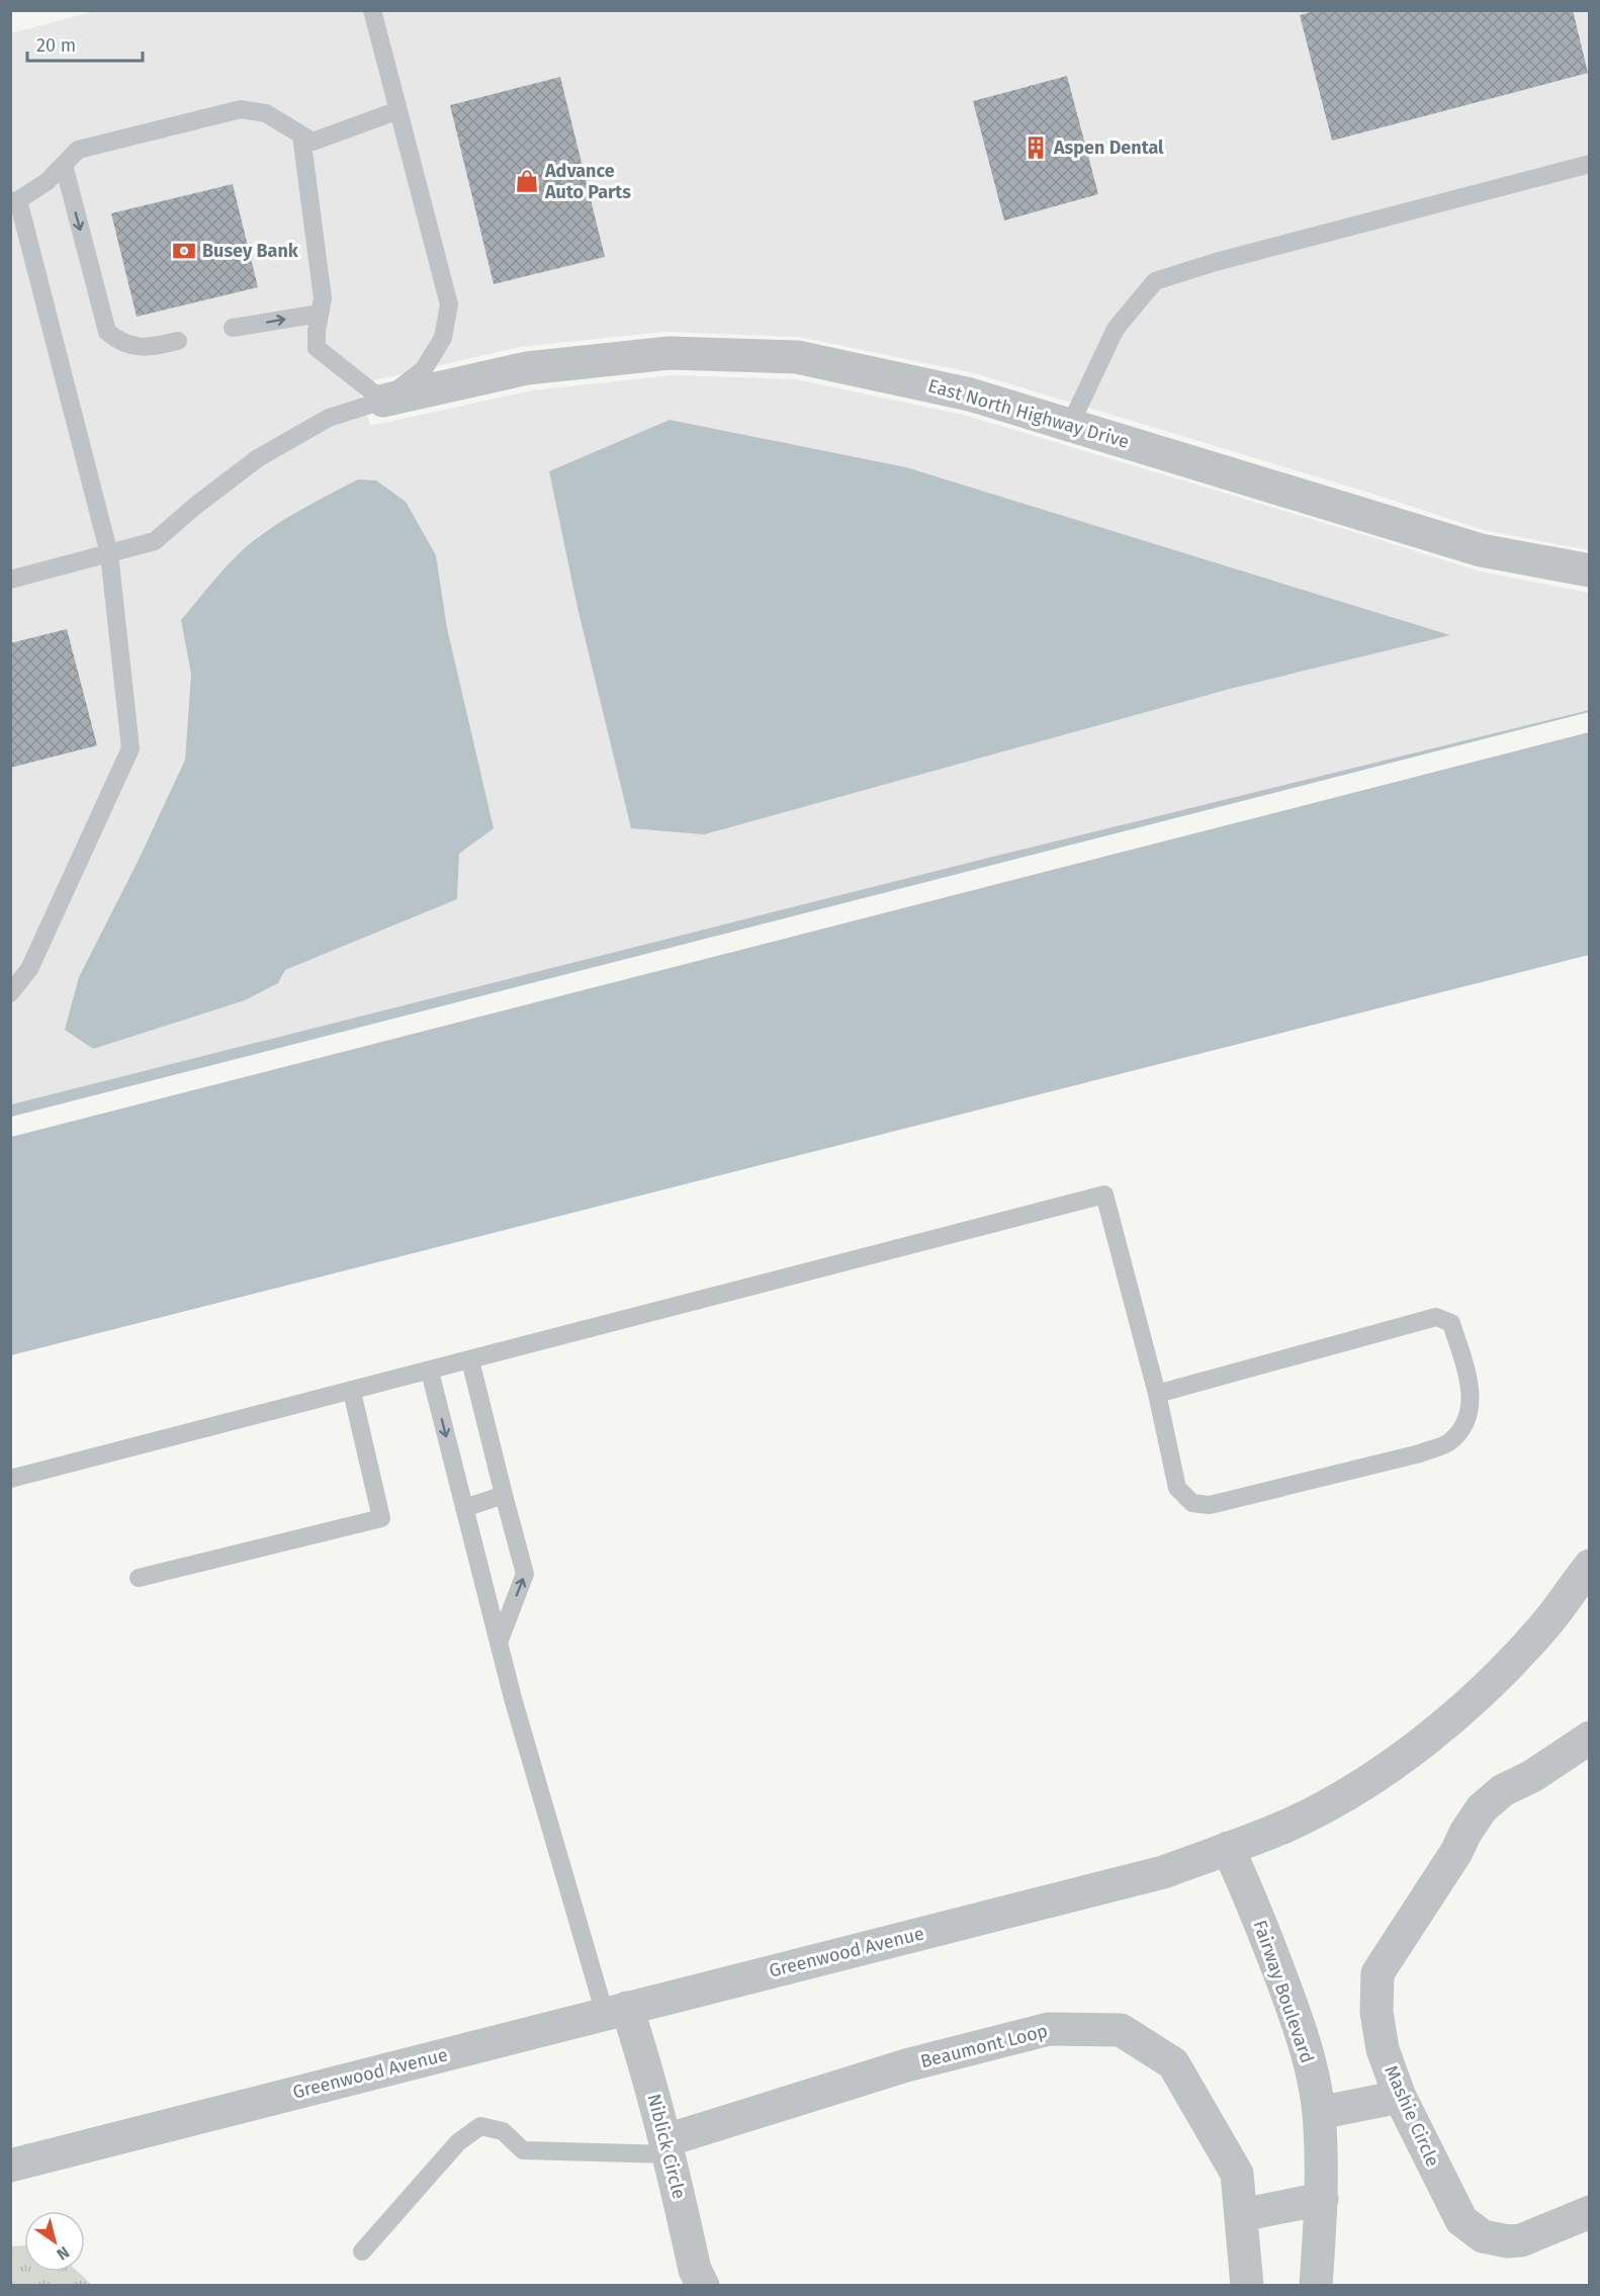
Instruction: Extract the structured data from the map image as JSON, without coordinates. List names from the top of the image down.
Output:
{
  "streets": {
    "street": [
      "East North Highway Drive",
      "Greenwood Avenue",
      "Fairway Boulevard",
      "Beaumont Loop",
      "Mashie Circle",
      "Niblick Circle"
    ]
  },
  "crossings": [
    ["Greenwood Avenue", "Fairway Boulevard"],
    ["Greenwood Avenue", "Niblick Circle"],
    ["Beaumont Loop", "Niblick Circle"]
  ],
  "places": {
    "building": ["Aspen Dental"],
    "shop": ["Advance Auto Parts"],
    "bank": ["Busey Bank"]
  },
  "scale_bar": "20 m",
  "north": "bottom right"
}
